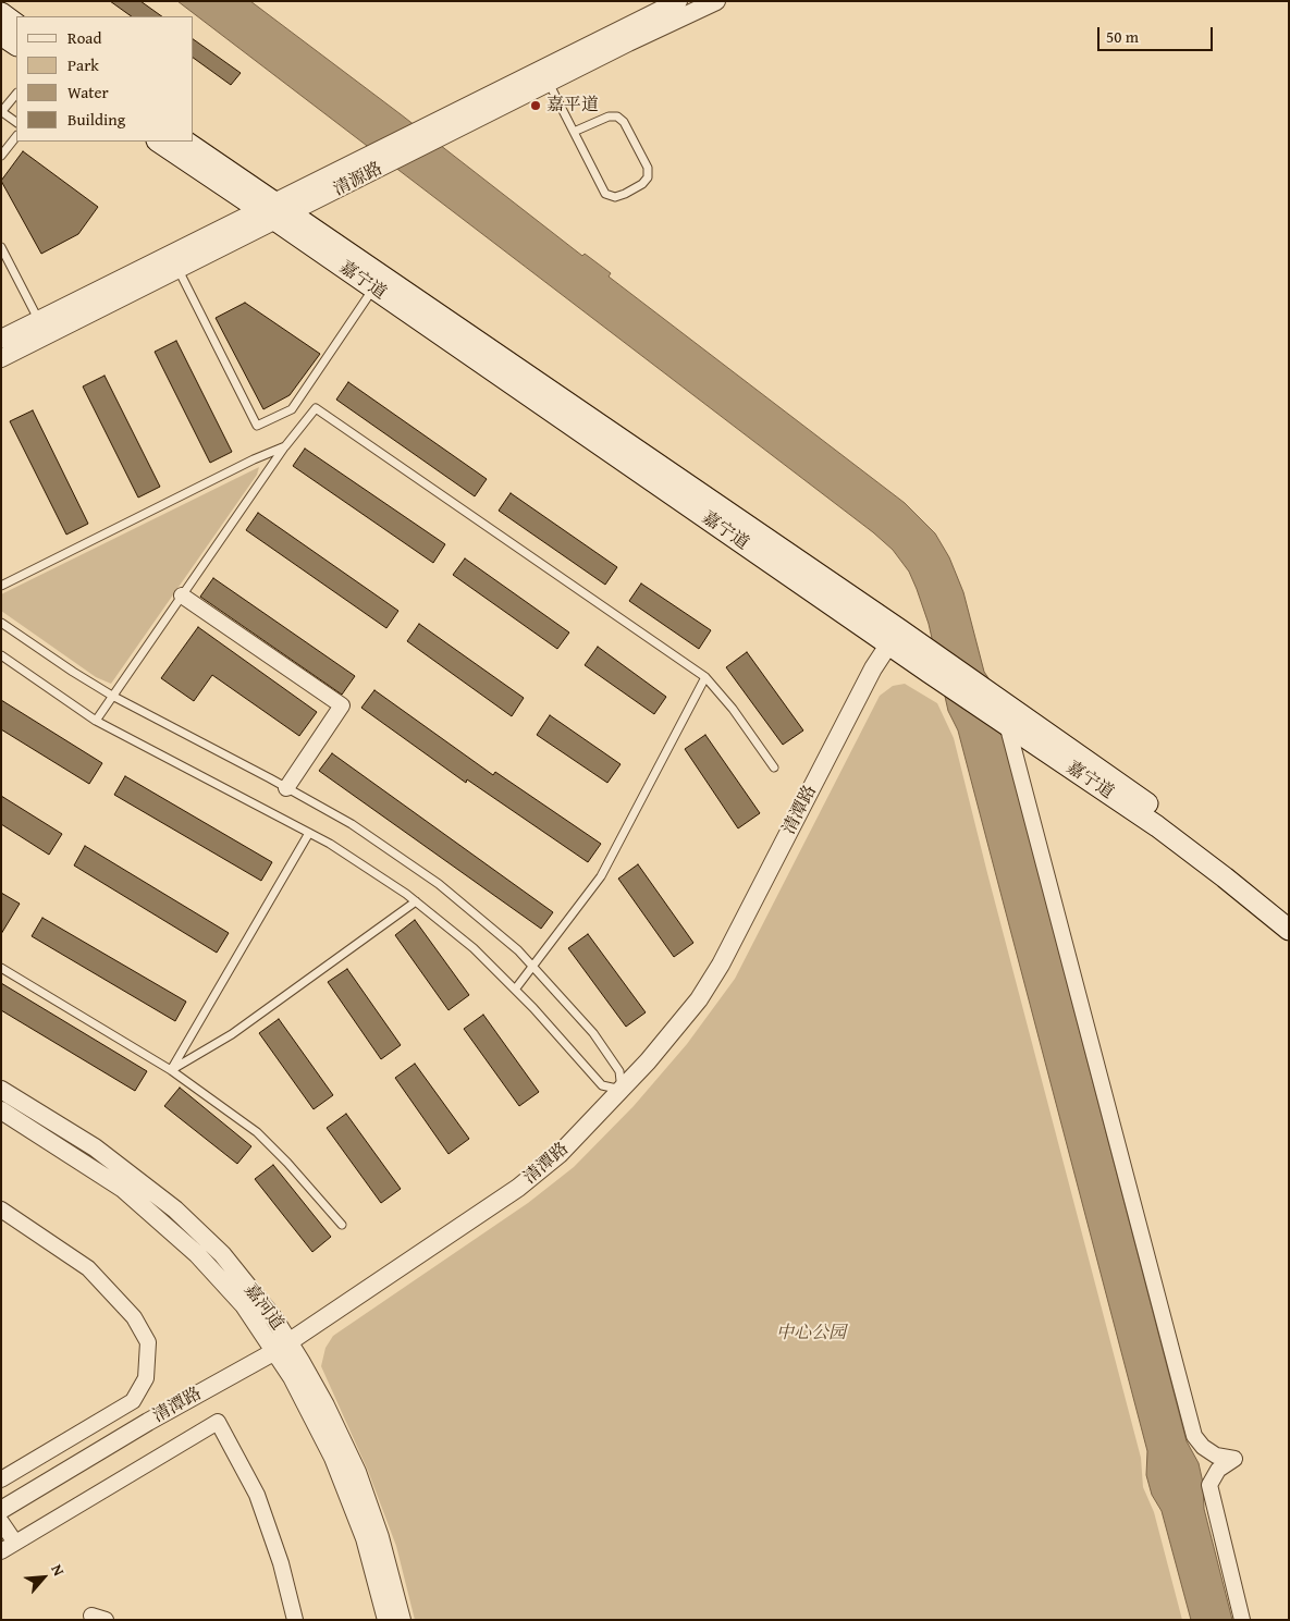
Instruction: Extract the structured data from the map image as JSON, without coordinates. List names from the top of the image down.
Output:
{
  "streets": {
    "main road": ["嘉宁道"],
    "street": ["清源路", "清潭路", "嘉河道"]
  },
  "crossings": [
    ["清源路", "嘉宁道"],
    ["嘉宁道", "清潭路"],
    ["清潭路", "嘉河道"]
  ],
  "parks": ["中心公园"],
  "places": ["嘉平道"],
  "legend": [
    "Road",
    "Park",
    "Water",
    "Building"
  ],
  "scale_bar": "50 m",
  "north": "top right"
}
